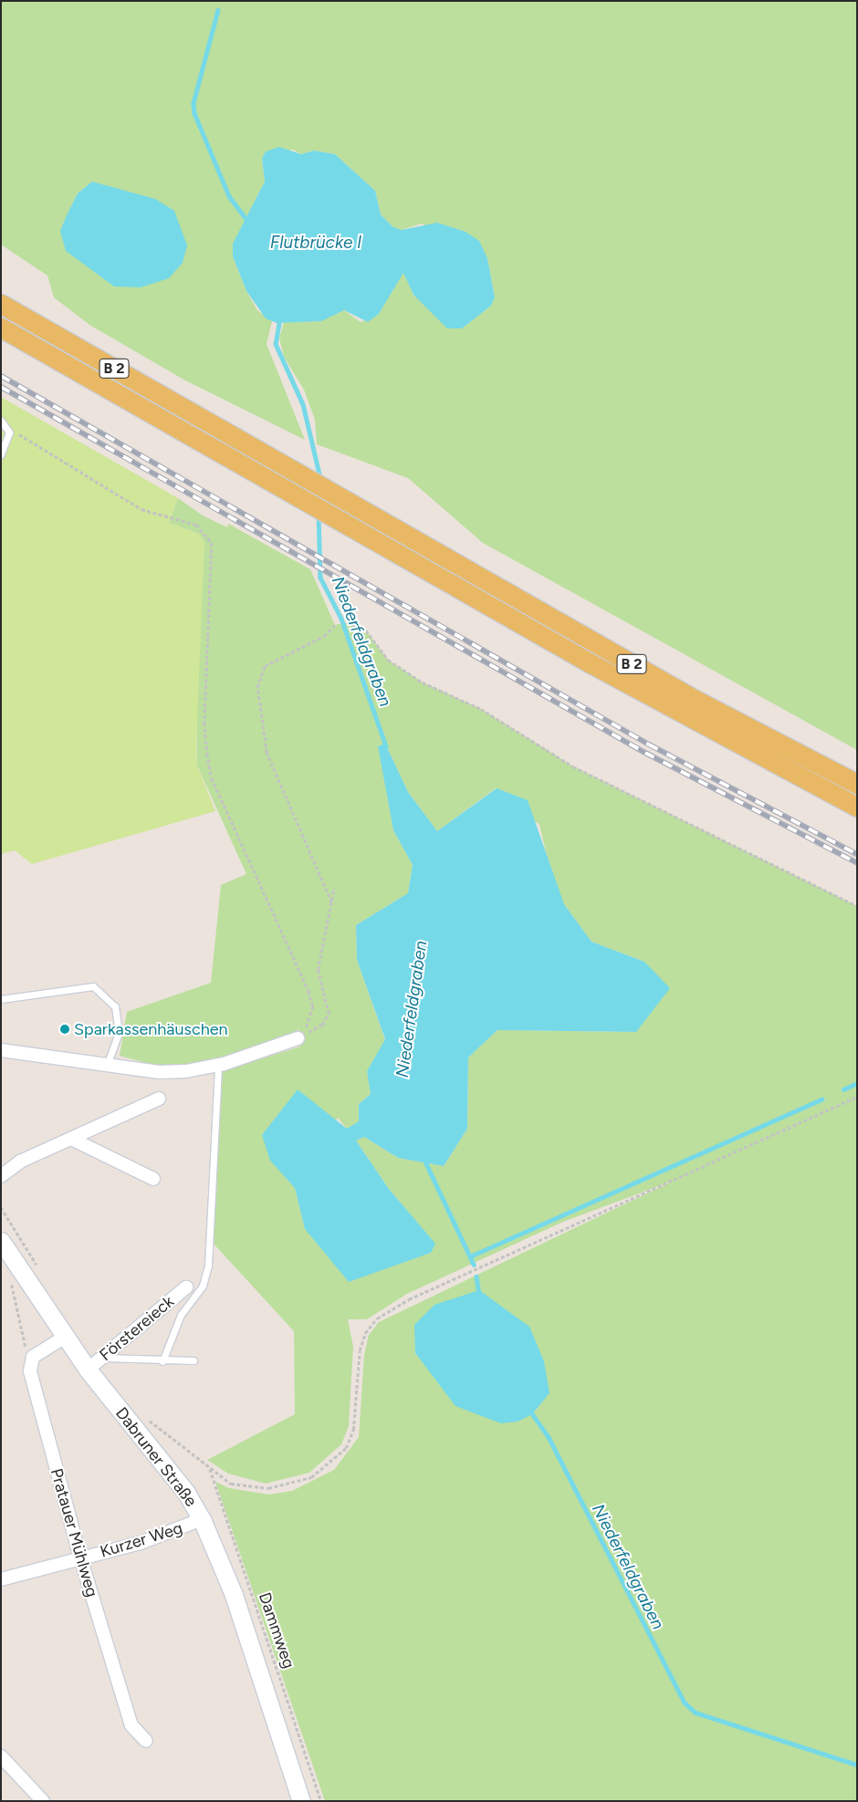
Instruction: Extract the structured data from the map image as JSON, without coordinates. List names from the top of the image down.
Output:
{
  "streets": {
    "main road": ["B 2"],
    "street": [
      "Förstereieck",
      "Dabruner Straße",
      "Pratauer Mühlweg",
      "Kurzer Weg"
    ],
    "path": ["Dammweg"]
  },
  "crossings": [
    ["Förstereieck", "Dabruner Straße"],
    ["Dabruner Straße", "Kurzer Weg"],
    ["Pratauer Mühlweg", "Kurzer Weg"]
  ],
  "water": ["Flutbrücke I", "Niederfeldgraben"],
  "places": ["Sparkassenhäuschen"]
}
